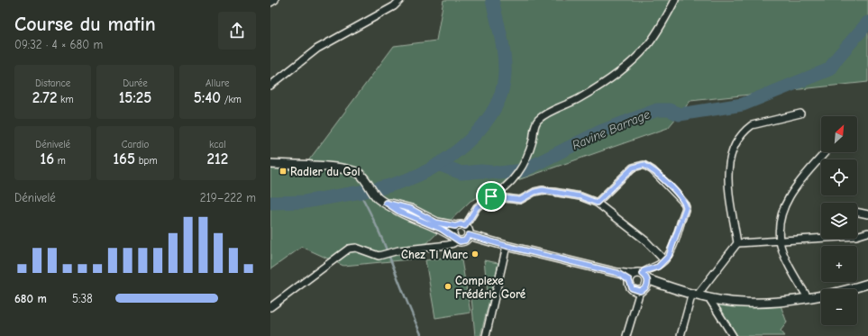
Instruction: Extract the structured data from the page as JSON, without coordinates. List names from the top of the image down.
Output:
{
  "water": ["Ravine Barrage"],
  "places": {
    "transit": ["Radier du Gol"],
    "other": ["Chez Ti Marc", "Complexe Frédéric Goré"]
  },
  "north": "top right",
  "page": {
    "heading": ["Course du matin", "09:32 · 4 × 680 m"],
    "stats": [
      ["Distance", "2.72 km"],
      ["Durée", "15:25"],
      ["Allure", "5:40 /km"],
      ["Dénivelé", "16 m"],
      ["Cardio", "165 bpm"],
      ["kcal", "212"]
    ],
    "map_buttons": ["+", "−"],
    "chart": ["Dénivelé", "219–222 m"],
    "list": [
      {
        "name": "680 m",
        "note": "5:38"
      }
    ]
  }
}
